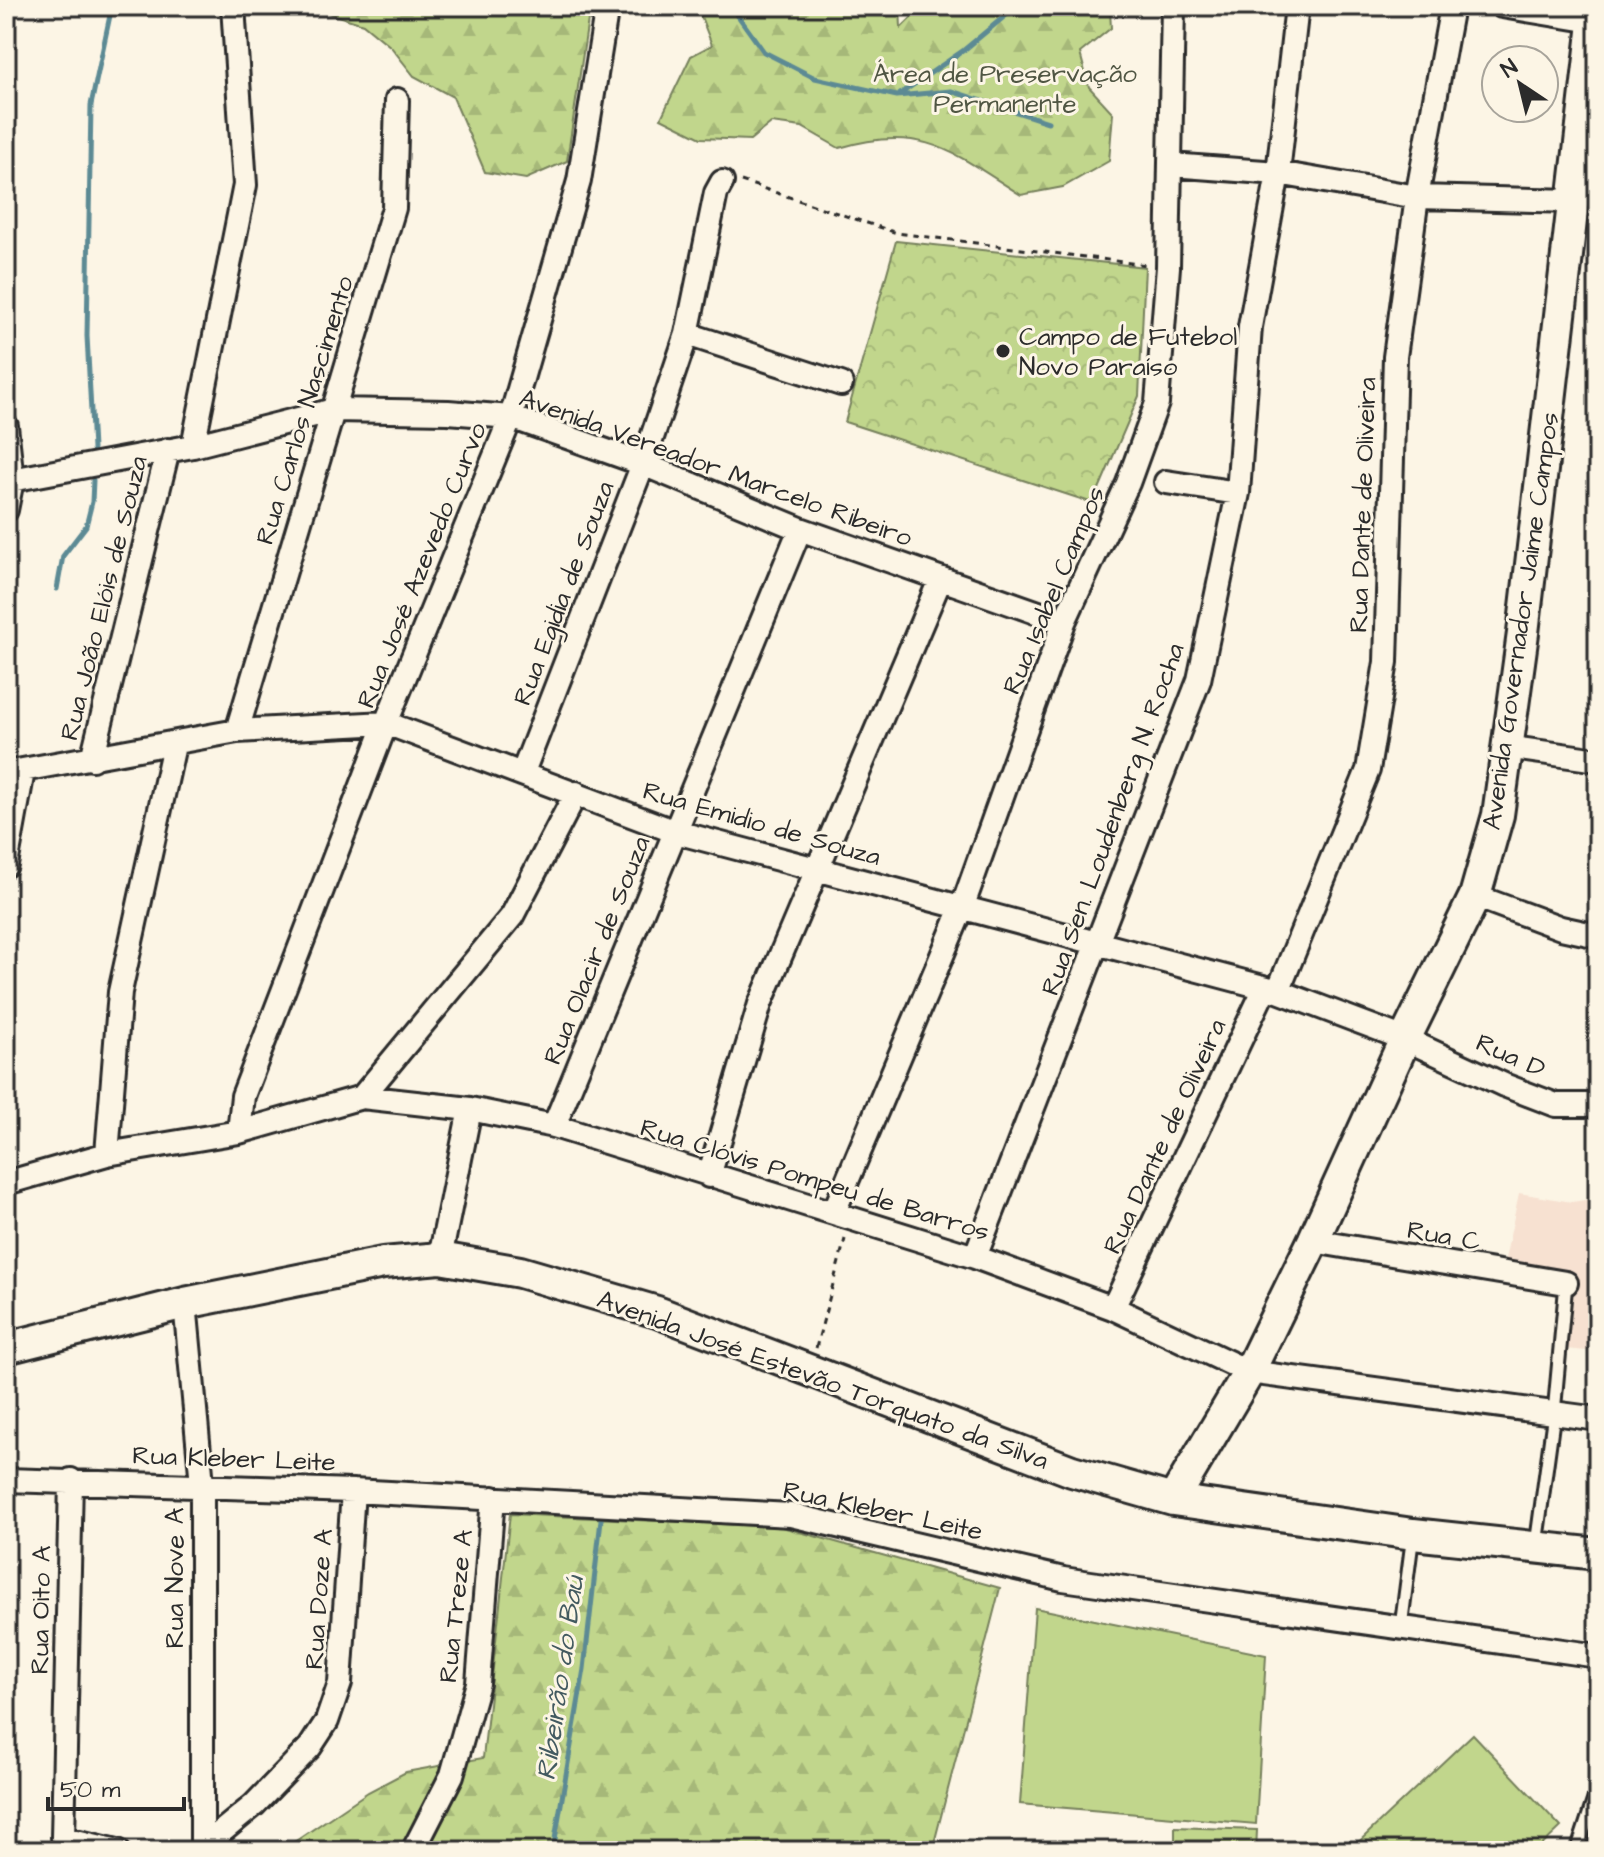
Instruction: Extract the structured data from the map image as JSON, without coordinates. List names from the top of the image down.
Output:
{
  "streets": {
    "main road": ["Avenida Governador Jaime Campos", "Avenida José Estevão Torquato da Silva"],
    "street": [
      "Rua Carlos Nascimento",
      "Avenida Vereador Marcelo Ribeiro",
      "Rua Dante de Oliveira",
      "Rua José Azevedo Curvo",
      "Rua Isabel Campos",
      "Rua Egidia de Souza",
      "Rua João Elóis de Souza",
      "Rua Sen. Loudenberg N. Rocha",
      "Rua Emidio de Souza",
      "Rua Olacir de Souza",
      "Rua D",
      "Rua Clóvis Pompeu de Barros",
      "Rua C",
      "Rua Kleber Leite",
      "Rua Nove A",
      "Rua Doze A",
      "Rua Treze A",
      "Rua Oito A"
    ]
  },
  "crossings": [
    ["Rua Carlos Nascimento", "Avenida Vereador Marcelo Ribeiro"],
    ["Rua Carlos Nascimento", "Rua Emidio de Souza"],
    ["Avenida Vereador Marcelo Ribeiro", "Rua José Azevedo Curvo"],
    ["Avenida Vereador Marcelo Ribeiro", "Rua Isabel Campos"],
    ["Avenida Vereador Marcelo Ribeiro", "Rua Egidia de Souza"],
    ["Avenida Vereador Marcelo Ribeiro", "Rua João Elóis de Souza"],
    ["Avenida Vereador Marcelo Ribeiro", "Rua Olacir de Souza"],
    ["Rua Dante de Oliveira", "Rua Emidio de Souza"],
    ["Rua Dante de Oliveira", "Rua Clóvis Pompeu de Barros"],
    ["Rua José Azevedo Curvo", "Rua Emidio de Souza"],
    ["Rua José Azevedo Curvo", "Rua Clóvis Pompeu de Barros"],
    ["Rua Isabel Campos", "Rua Emidio de Souza"],
    ["Rua Isabel Campos", "Rua Clóvis Pompeu de Barros"],
    ["Rua Egidia de Souza", "Rua Emidio de Souza"],
    ["Rua João Elóis de Souza", "Rua Emidio de Souza"],
    ["Avenida Governador Jaime Campos", "Rua Emidio de Souza"],
    ["Avenida Governador Jaime Campos", "Rua D"],
    ["Avenida Governador Jaime Campos", "Rua Clóvis Pompeu de Barros"],
    ["Avenida Governador Jaime Campos", "Rua C"],
    ["Avenida Governador Jaime Campos", "Avenida José Estevão Torquato da Silva"],
    ["Rua Sen. Loudenberg N. Rocha", "Rua Emidio de Souza"],
    ["Rua Sen. Loudenberg N. Rocha", "Rua Clóvis Pompeu de Barros"],
    ["Rua Emidio de Souza", "Rua Olacir de Souza"],
    ["Rua Emidio de Souza", "Rua D"],
    ["Rua Olacir de Souza", "Rua Clóvis Pompeu de Barros"],
    ["Avenida José Estevão Torquato da Silva", "Rua Nove A"],
    ["Rua Kleber Leite", "Rua Nove A"],
    ["Rua Kleber Leite", "Rua Doze A"],
    ["Rua Kleber Leite", "Rua Treze A"],
    ["Rua Kleber Leite", "Rua Oito A"],
    ["Rua Nove A", "Rua Doze A"]
  ],
  "water": ["Ribeirão do Baú"],
  "parks": ["Área de Preservação Permanente"],
  "places": ["Campo de Futebol Novo Paraíso"],
  "scale_bar": "50 m",
  "north": "top left"
}
